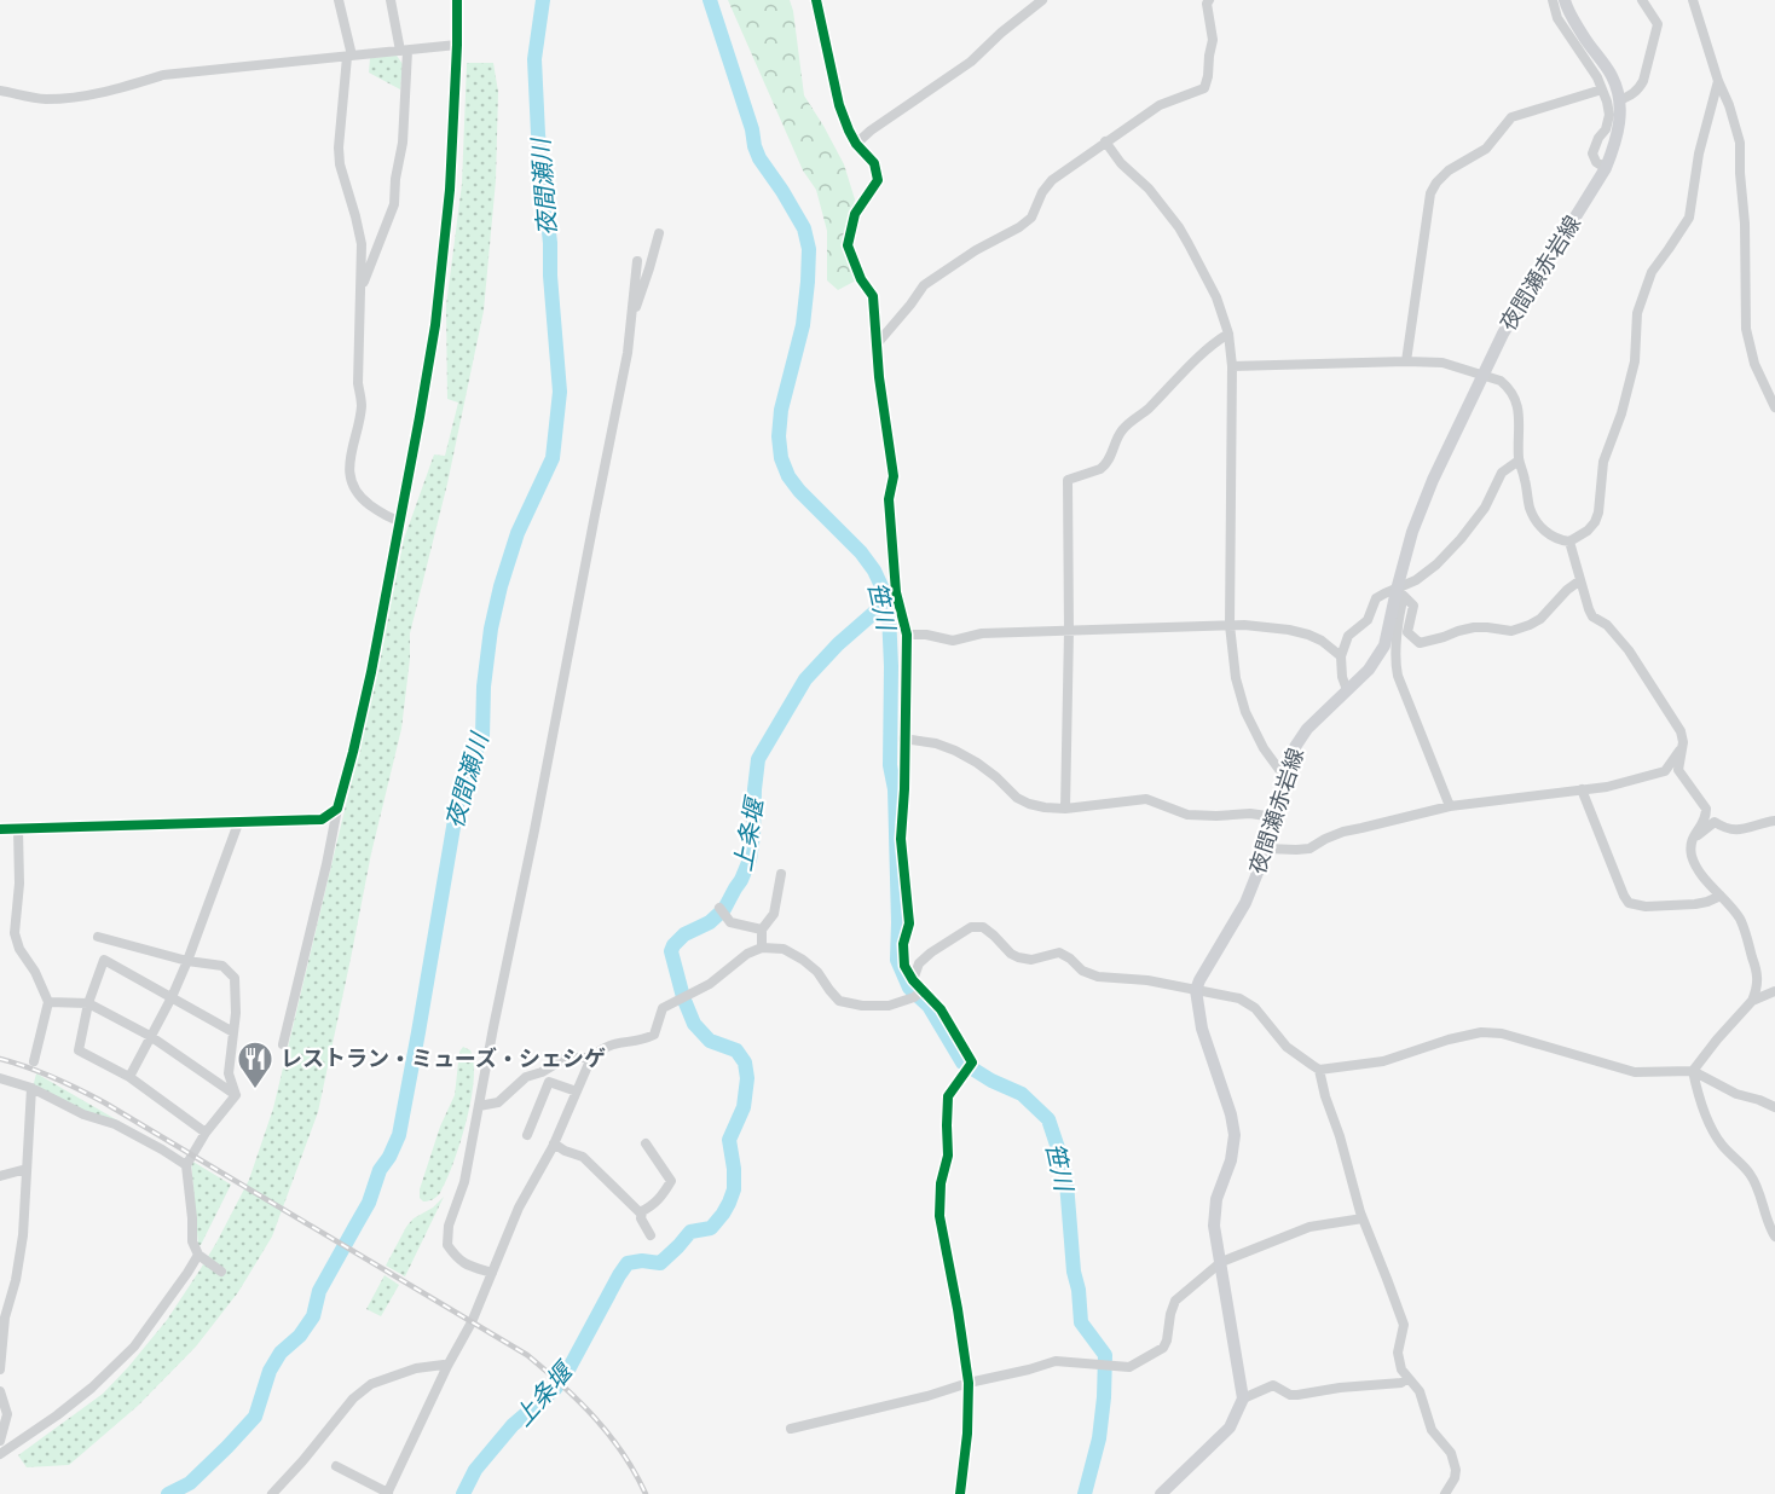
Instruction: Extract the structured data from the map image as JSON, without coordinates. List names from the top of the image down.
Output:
{
  "streets": {
    "main road": ["夜間瀬赤岩線"]
  },
  "water": ["夜間瀬川", "笹川", "上条堰"],
  "places": {
    "restaurant": ["レストラン・ミューズ・シェシゲ"]
  }
}
